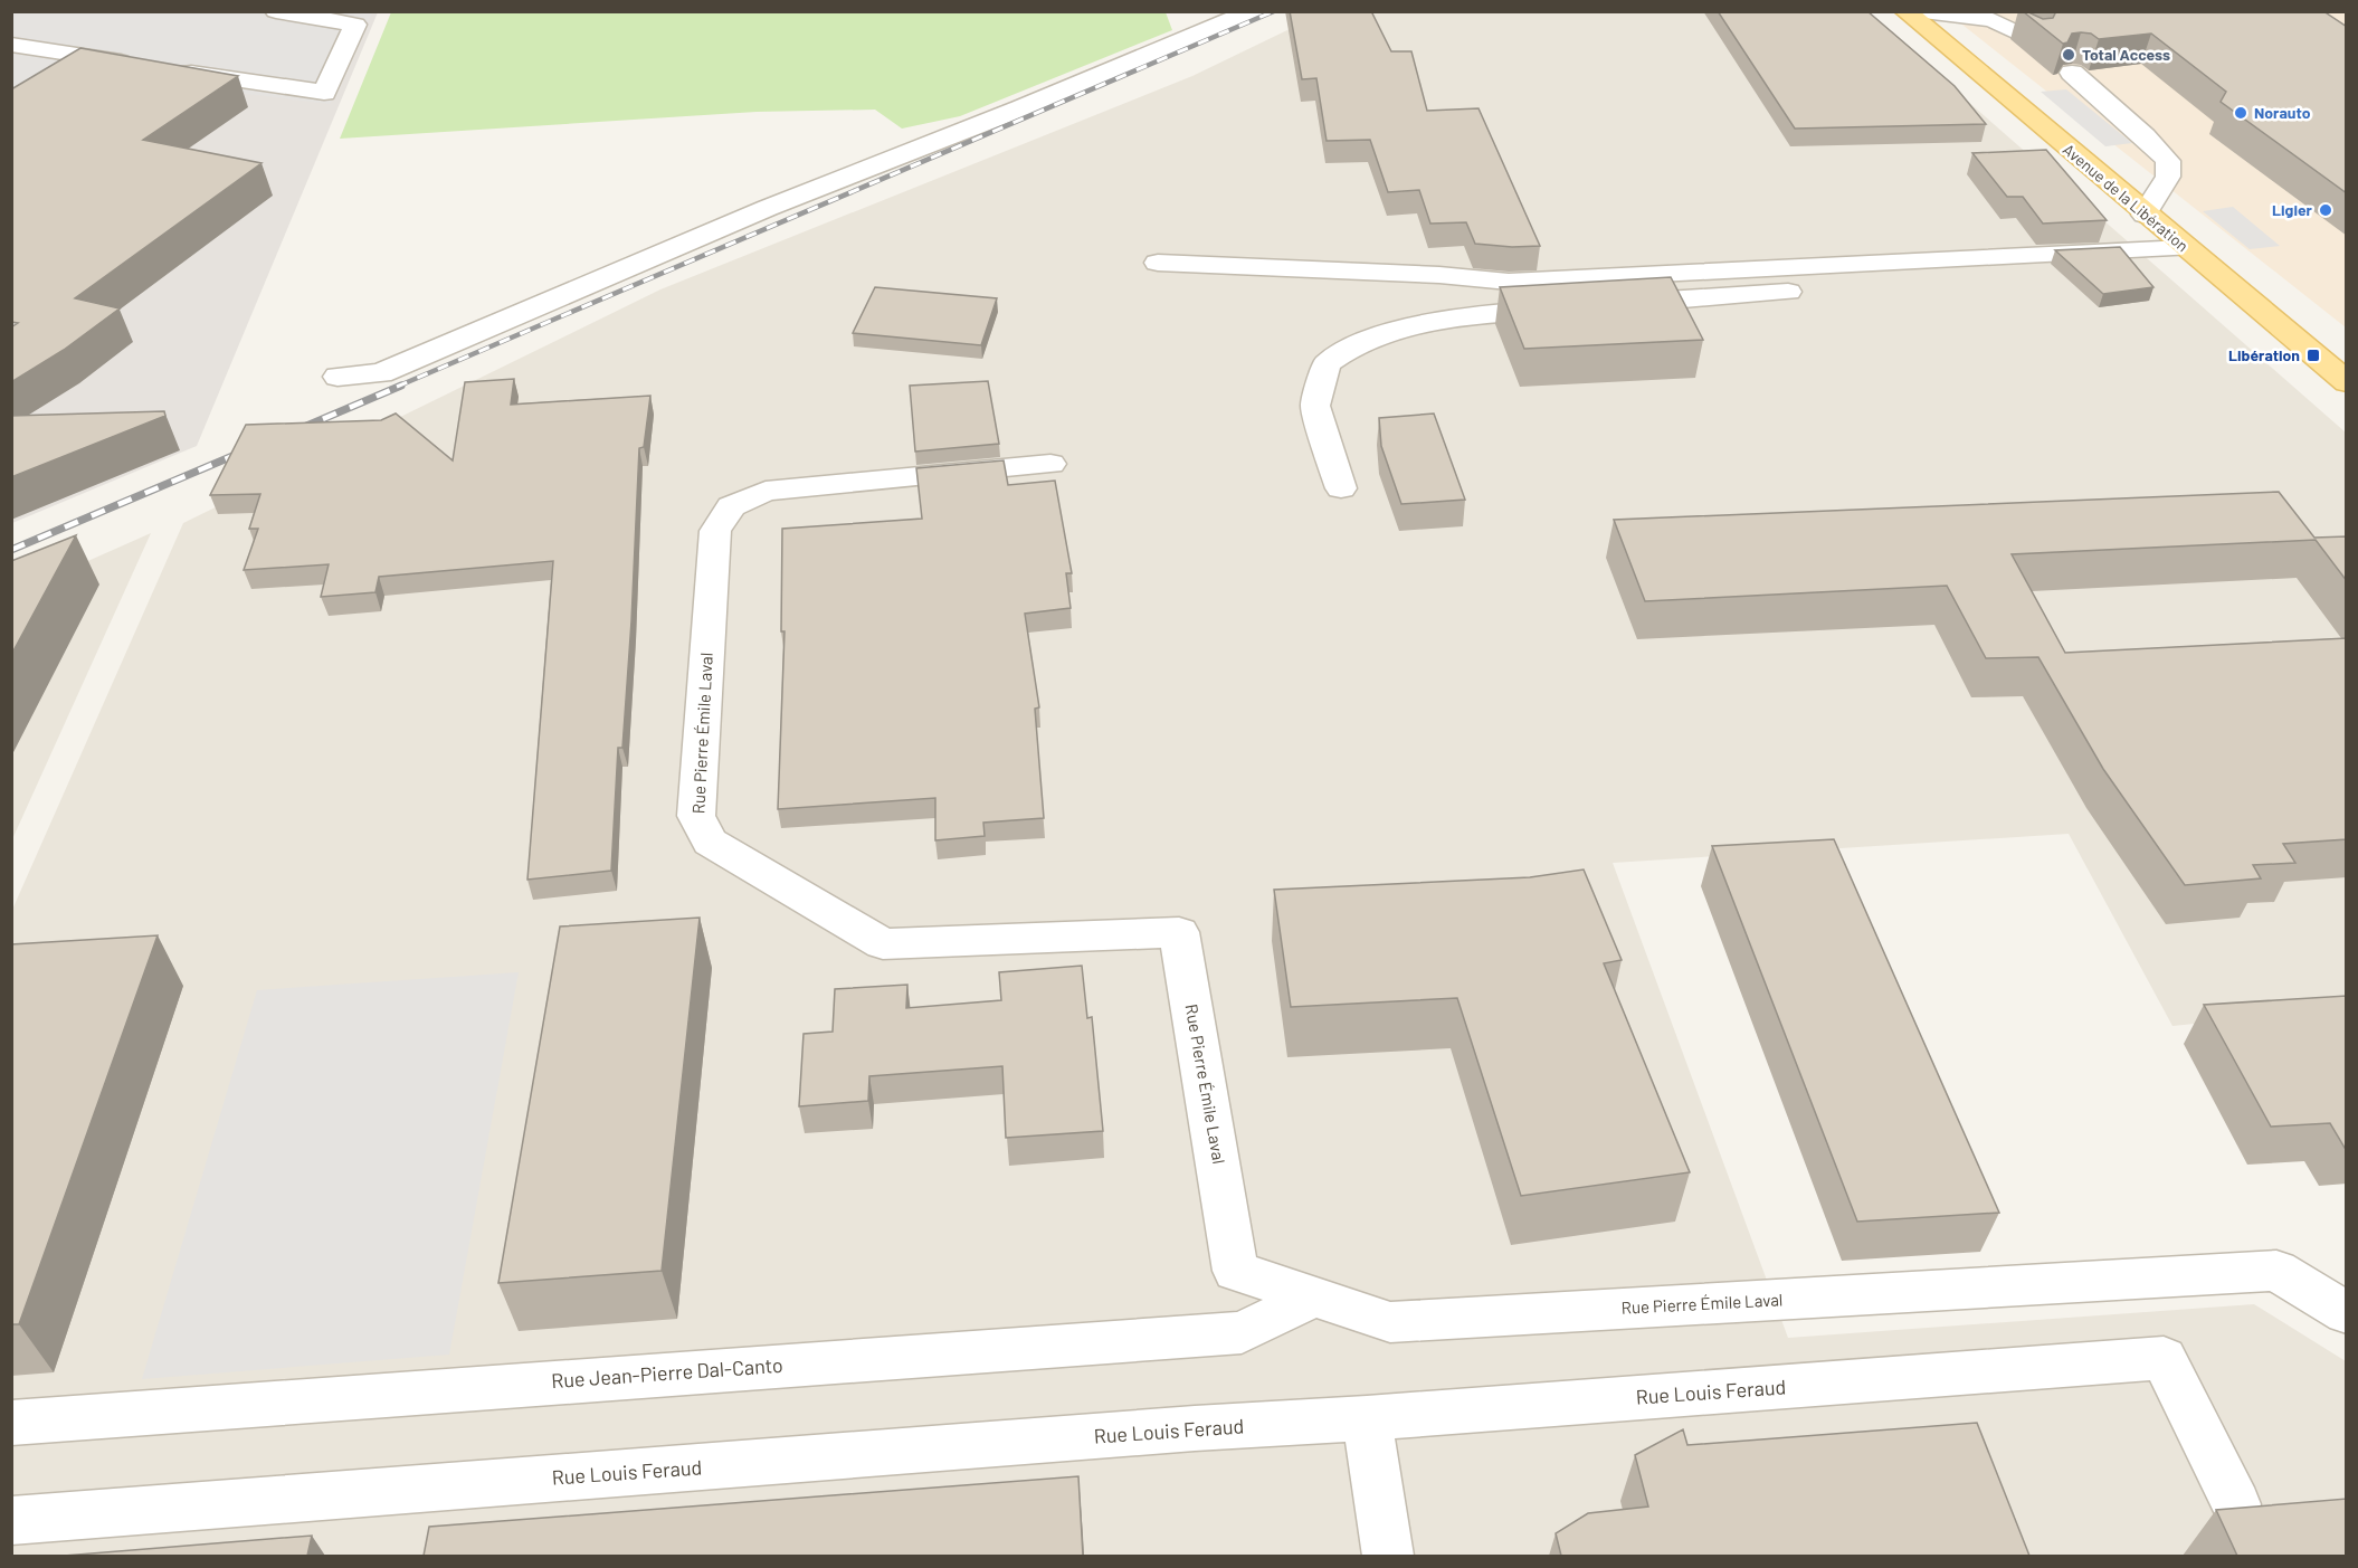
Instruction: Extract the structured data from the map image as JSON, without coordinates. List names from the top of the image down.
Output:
{
  "streets": {
    "main road": ["Avenue de la Libération"],
    "street": ["Rue Pierre Émile Laval", "Rue Jean-Pierre Dal-Canto", "Rue Louis Feraud"]
  },
  "crossings": [
    ["Rue Pierre Émile Laval", "Rue Jean-Pierre Dal-Canto"]
  ],
  "places": {
    "other": ["Total Access", "Norauto", "Ligier"],
    "transit": ["Libération"]
  }
}
